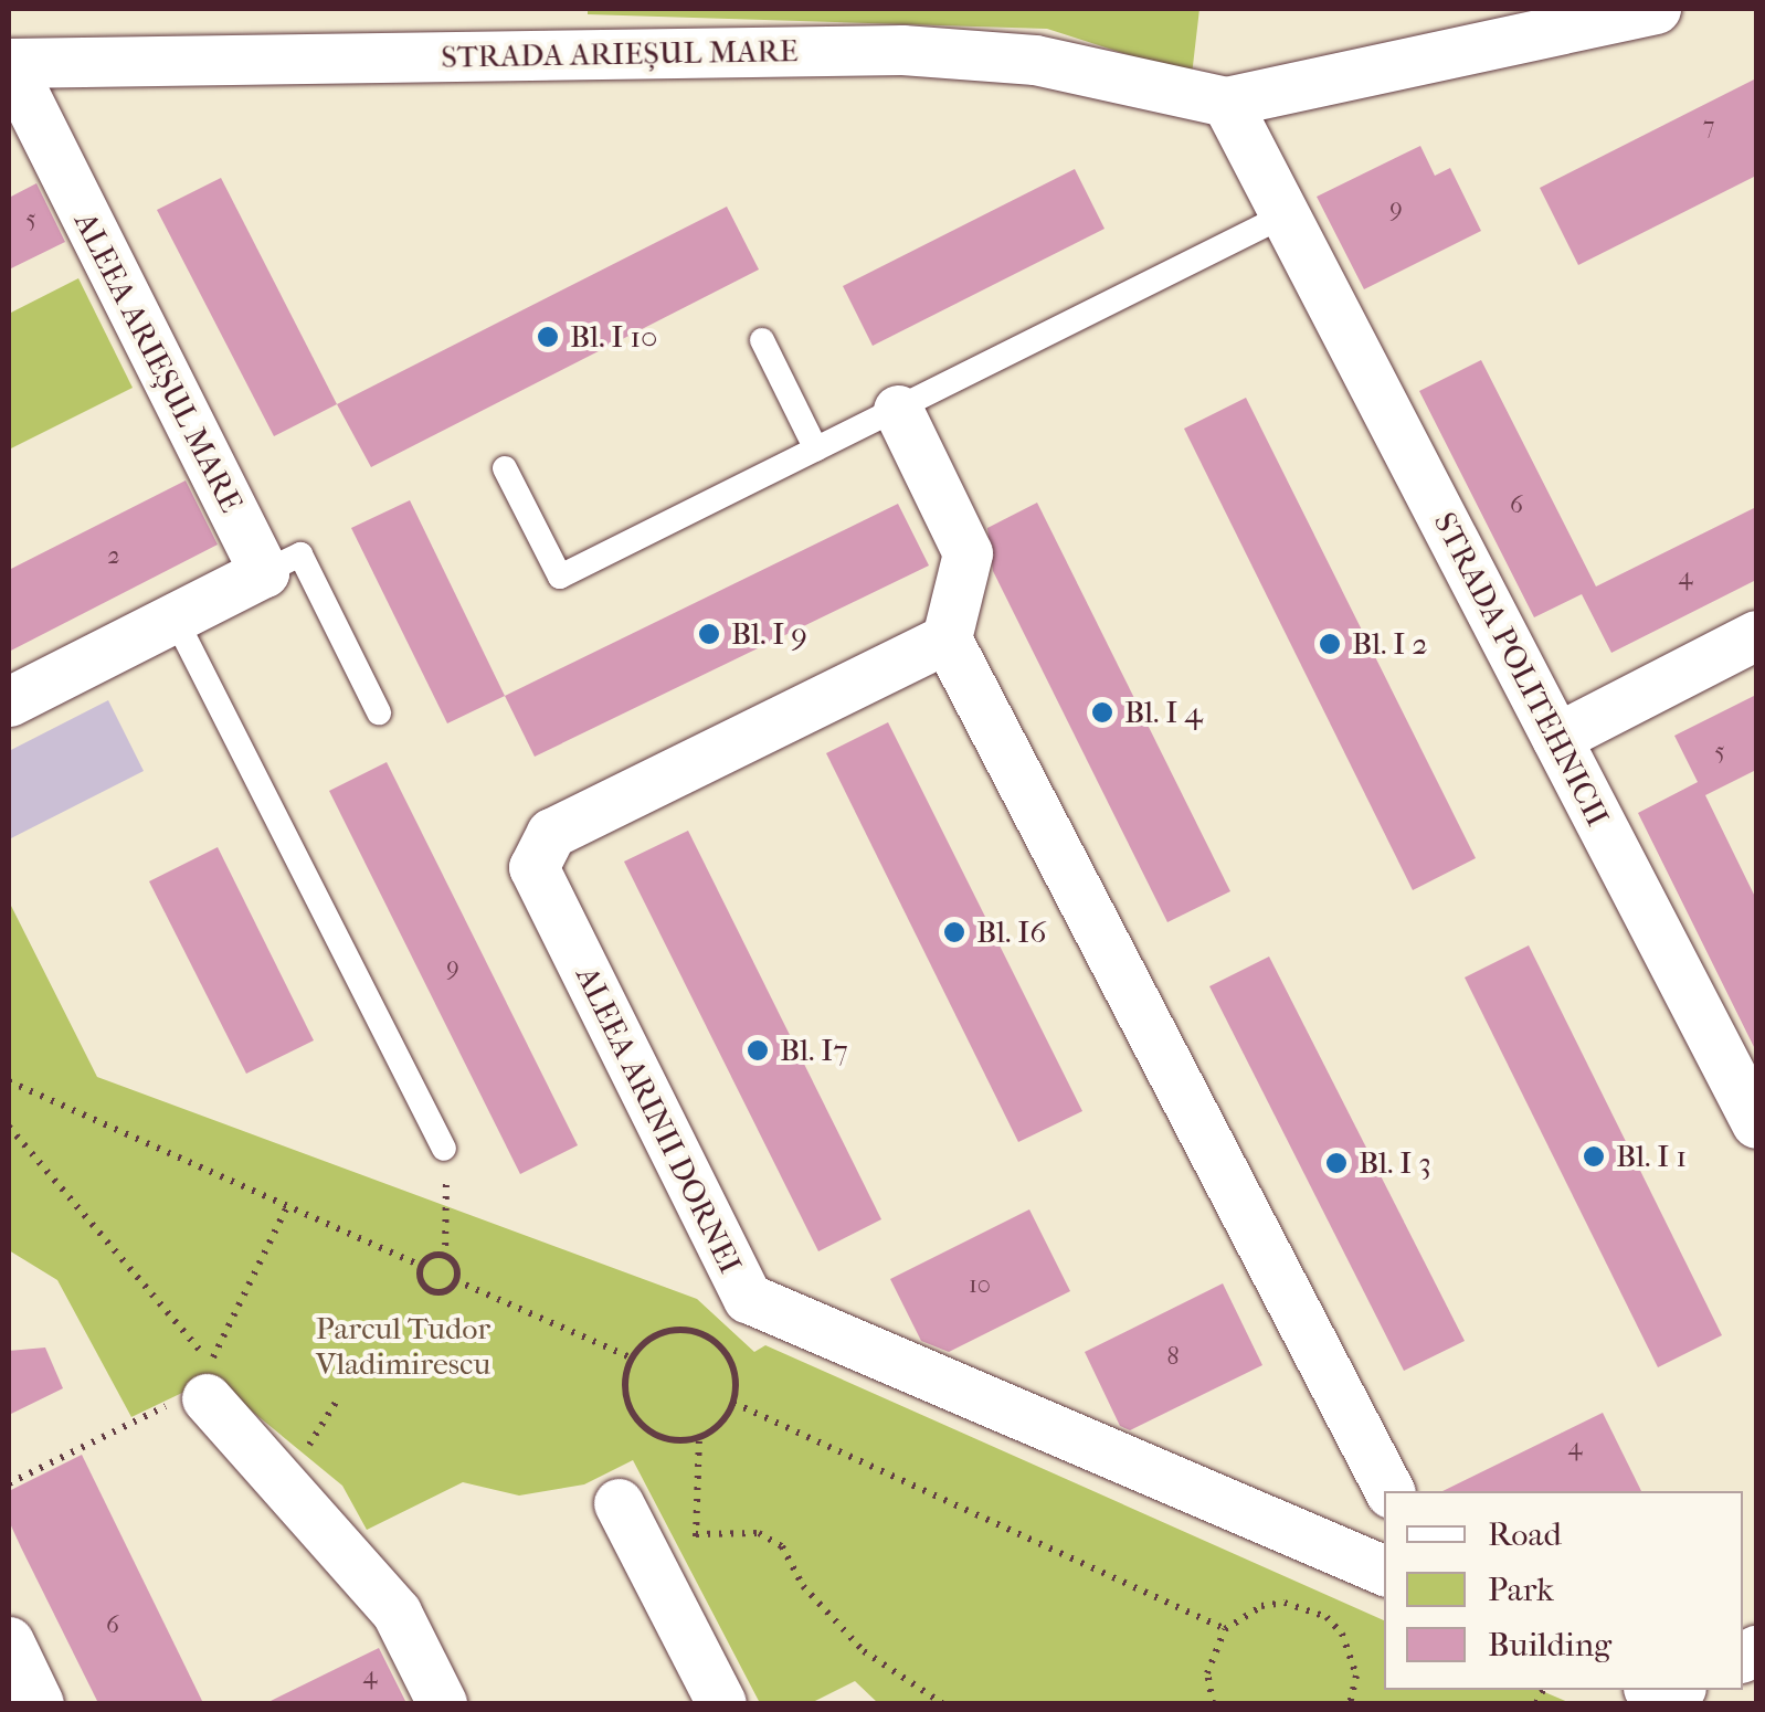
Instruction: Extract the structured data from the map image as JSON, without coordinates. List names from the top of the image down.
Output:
{
  "streets": {
    "street": [
      "STRADA ARIEȘUL MARE",
      "ALEEA ARIEȘUL MARE",
      "STRADA POLITEHNICII",
      "ALEEA ARINII DORNEI"
    ]
  },
  "crossings": [
    ["STRADA ARIEȘUL MARE", "ALEEA ARIEȘUL MARE"],
    ["STRADA ARIEȘUL MARE", "STRADA POLITEHNICII"]
  ],
  "parks": ["Parcul Tudor Vladimirescu"],
  "places": [
    "Bl. I 10",
    "Bl. I 9",
    "Bl. I 2",
    "Bl. I 4",
    "Bl. I6",
    "Bl. I7",
    "Bl. I 1",
    "Bl. I 3"
  ],
  "house_numbers": [
    "7",
    "9",
    "5",
    "6",
    "2",
    "4",
    "5",
    "9",
    "10",
    "8",
    "4",
    "6",
    "4"
  ],
  "legend": ["Road", "Park", "Building"]
}
